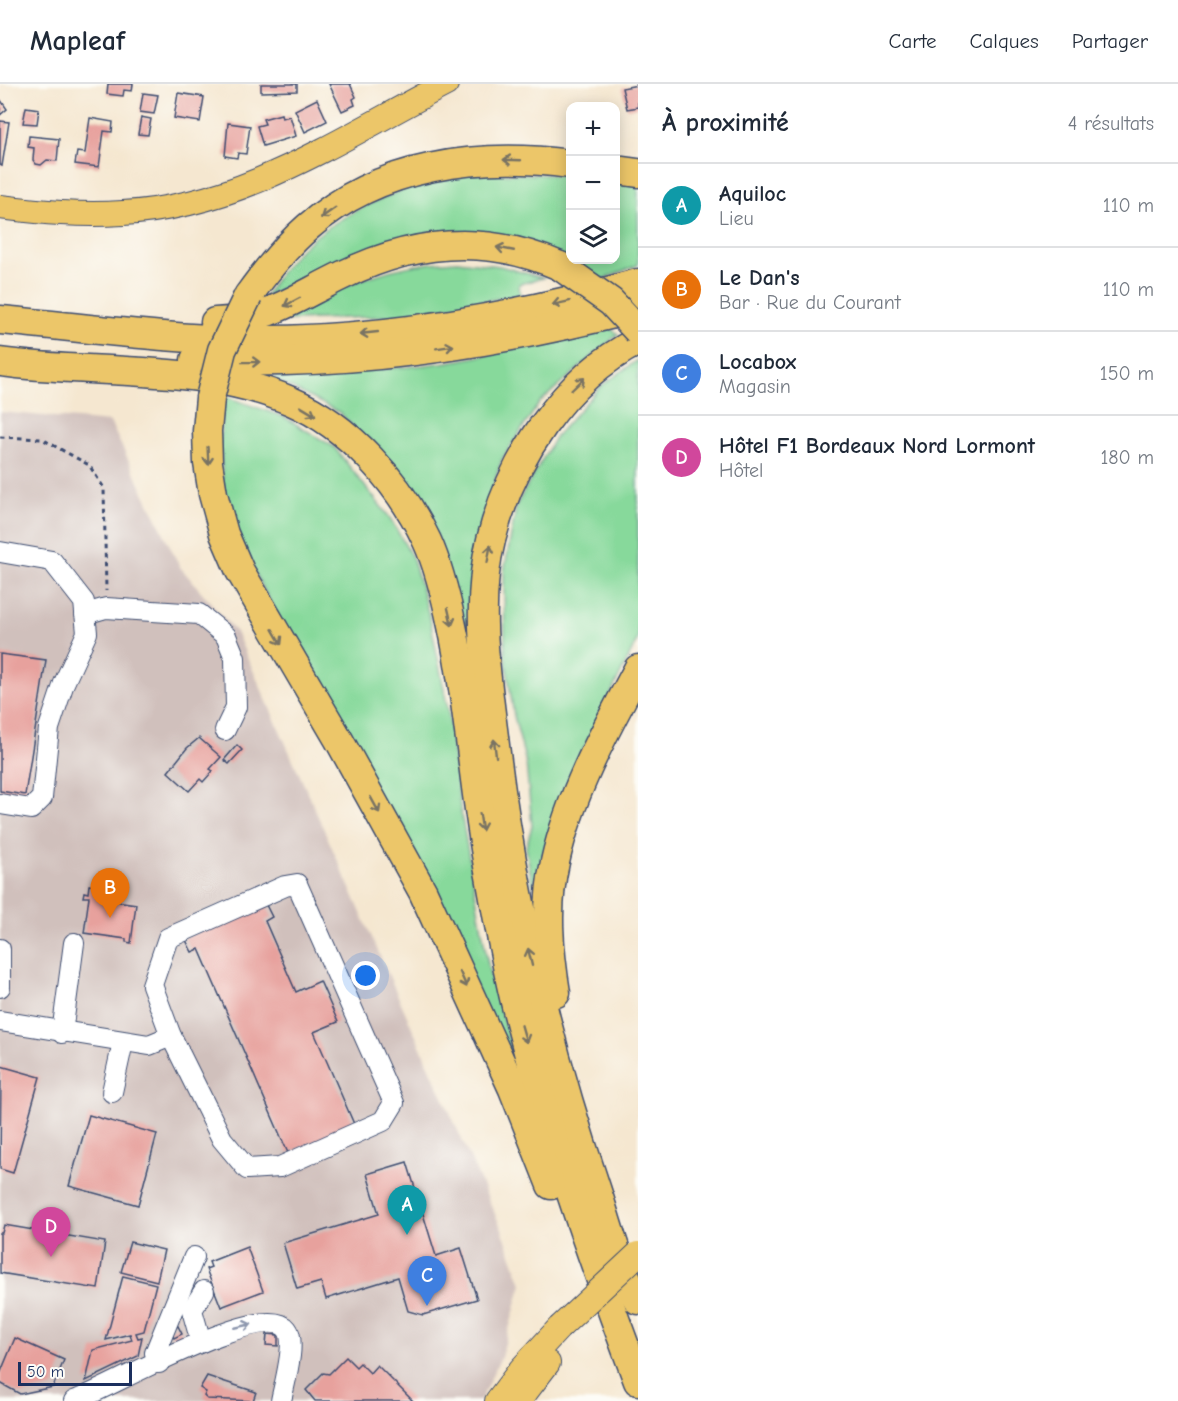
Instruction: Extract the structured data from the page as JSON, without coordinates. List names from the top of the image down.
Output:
{
  "scale_bar": "50 m",
  "page": {
    "header": "Mapleaf",
    "nav": ["Carte", "Calques", "Partager"],
    "heading": ["À proximité", "4 résultats"],
    "map_buttons": ["+", "−"],
    "list": [
      {
        "mark": "A",
        "name": "Aquiloc",
        "note": "Lieu",
        "value": "110 m"
      },
      {
        "mark": "B",
        "name": "Le Dan's",
        "note": "Bar · Rue du Courant",
        "value": "110 m"
      },
      {
        "mark": "C",
        "name": "Locabox",
        "note": "Magasin",
        "value": "150 m"
      },
      {
        "mark": "D",
        "name": "Hôtel F1 Bordeaux Nord Lormont",
        "note": "Hôtel",
        "value": "180 m"
      }
    ],
    "pins": [
      "B",
      "A",
      "D",
      "C"
    ],
    "scale": "50 m"
  }
}
